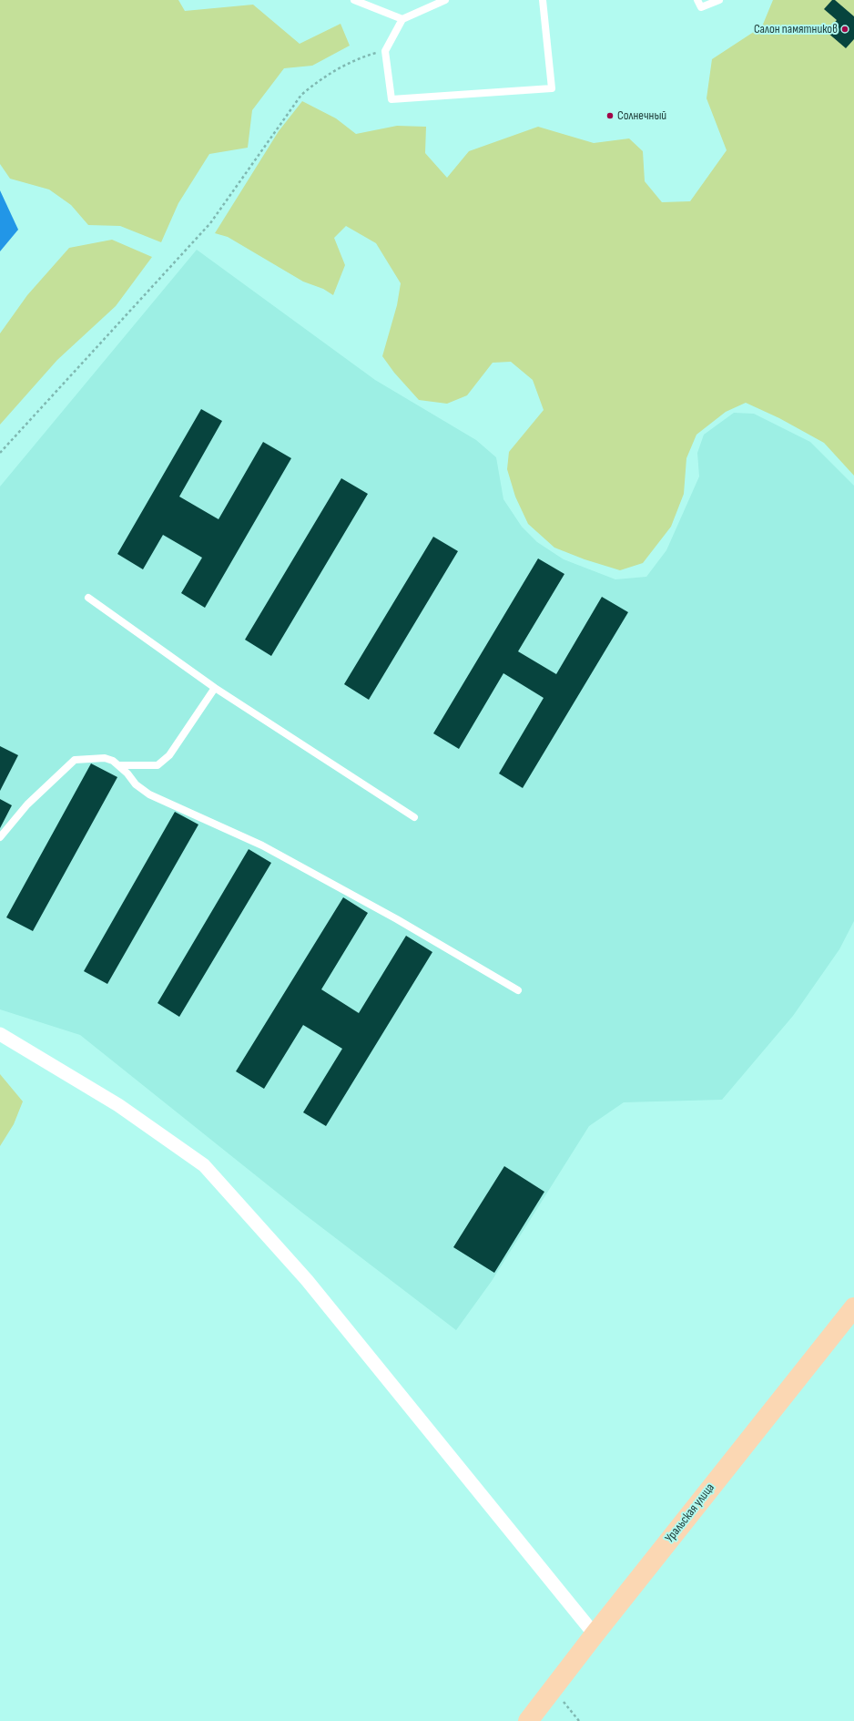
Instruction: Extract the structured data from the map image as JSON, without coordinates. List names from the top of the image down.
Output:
{
  "streets": {
    "main road": ["Уральская улица"]
  },
  "places": ["Салон памятников", "Солнечный"]
}
